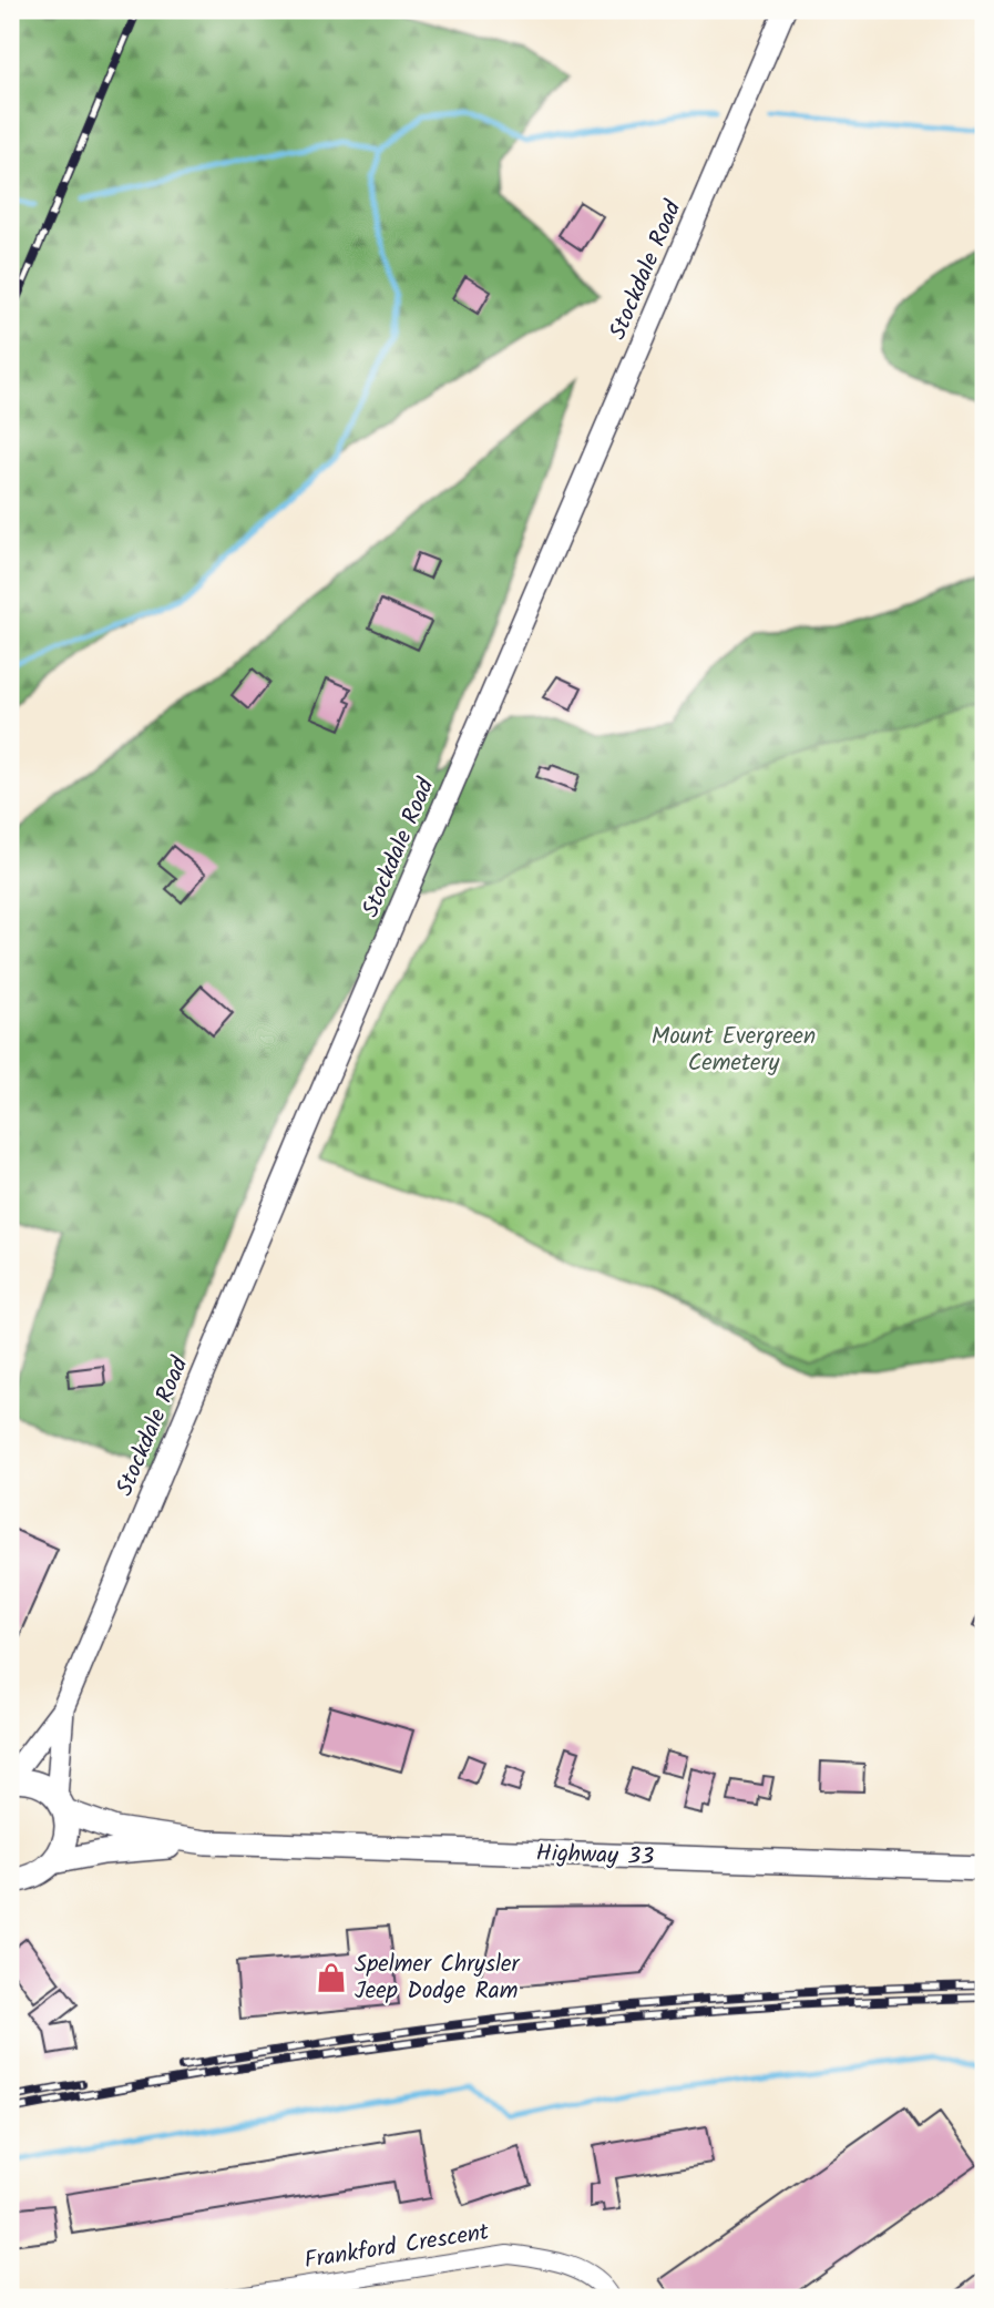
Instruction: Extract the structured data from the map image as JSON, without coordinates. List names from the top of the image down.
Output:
{
  "streets": {
    "main road": ["Highway 33"],
    "street": ["Stockdale Road", "Frankford Crescent"]
  },
  "crossings": [
    ["Stockdale Road", "Highway 33"]
  ],
  "parks": ["Mount Evergreen Cemetery"],
  "places": {
    "shop": ["Spelmer Chrysler Jeep Dodge Ram"]
  }
}
